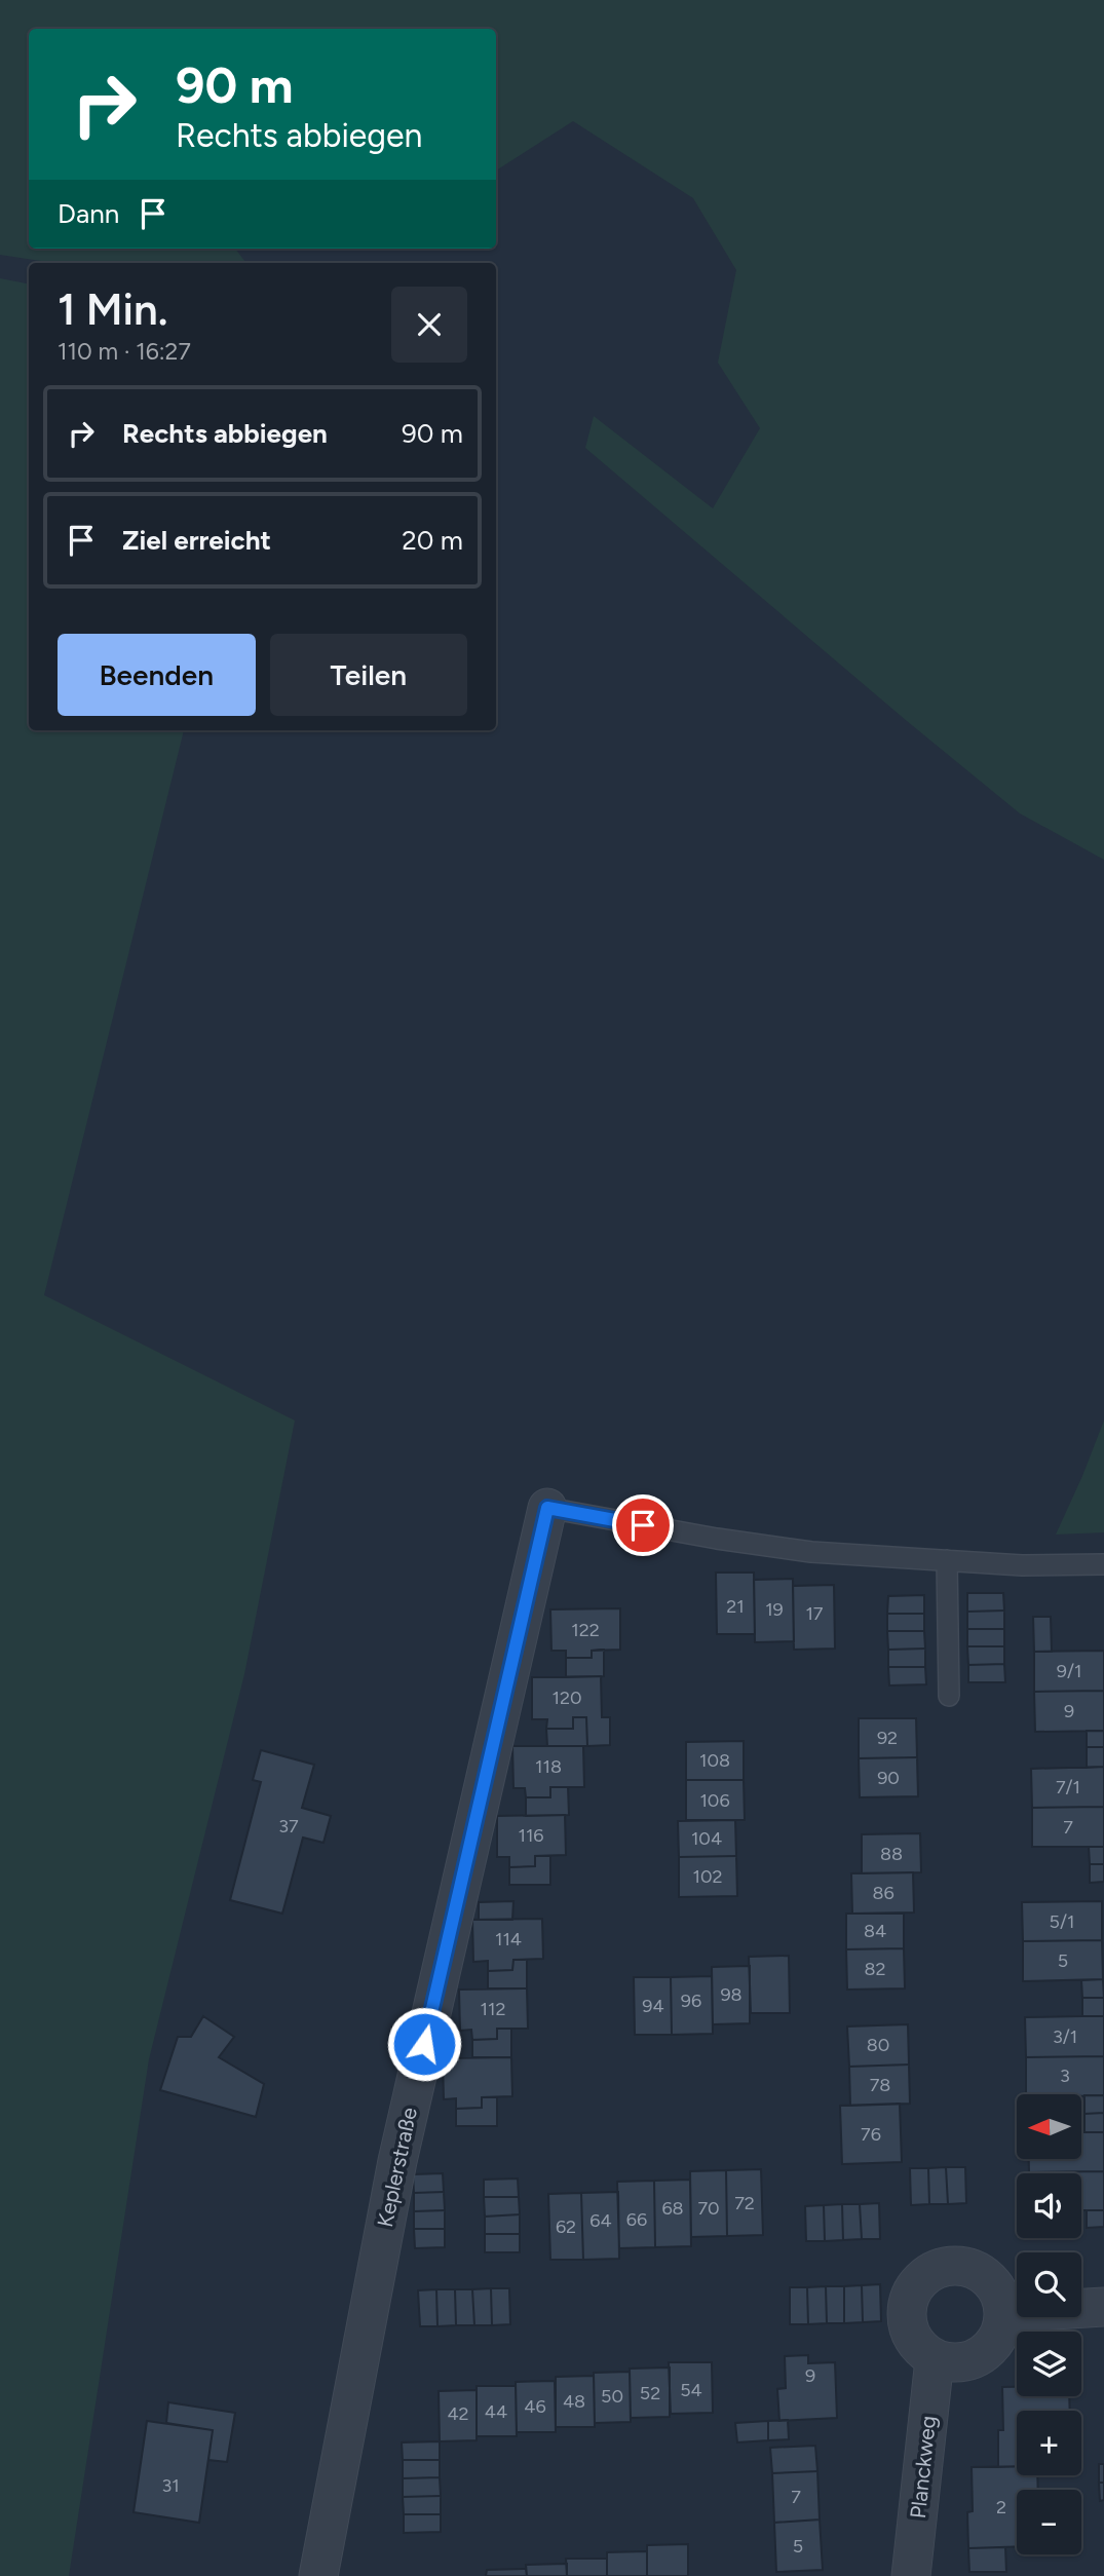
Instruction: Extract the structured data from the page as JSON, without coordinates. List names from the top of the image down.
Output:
{
  "streets": {
    "street": ["Keplerstraße", "Planckweg"]
  },
  "house_numbers": [
    "21",
    "19",
    "17",
    "122",
    "9/1",
    "120",
    "9",
    "92",
    "108",
    "118",
    "90",
    "7/1",
    "106",
    "37",
    "7",
    "116",
    "104",
    "88",
    "102",
    "86",
    "5/1",
    "84",
    "114",
    "5",
    "82",
    "98",
    "96",
    "94",
    "112",
    "3/1",
    "80",
    "3",
    "78",
    "76",
    "72",
    "68",
    "70",
    "66",
    "64",
    "62",
    "9",
    "54",
    "52",
    "50",
    "48",
    "46",
    "44",
    "42",
    "31",
    "7",
    "2",
    "5"
  ],
  "north": "left",
  "page": {
    "turn": ["90 m", "Rechts abbiegen"],
    "then": "Dann",
    "heading": ["1 Min.", "110 m · 16:27"],
    "list": [
      {
        "name": "Rechts abbiegen",
        "value": "90 m"
      },
      {
        "name": "Ziel erreicht",
        "value": "20 m"
      }
    ],
    "buttons": ["Beenden", "Teilen"],
    "map_buttons": ["+", "−"]
  }
}
